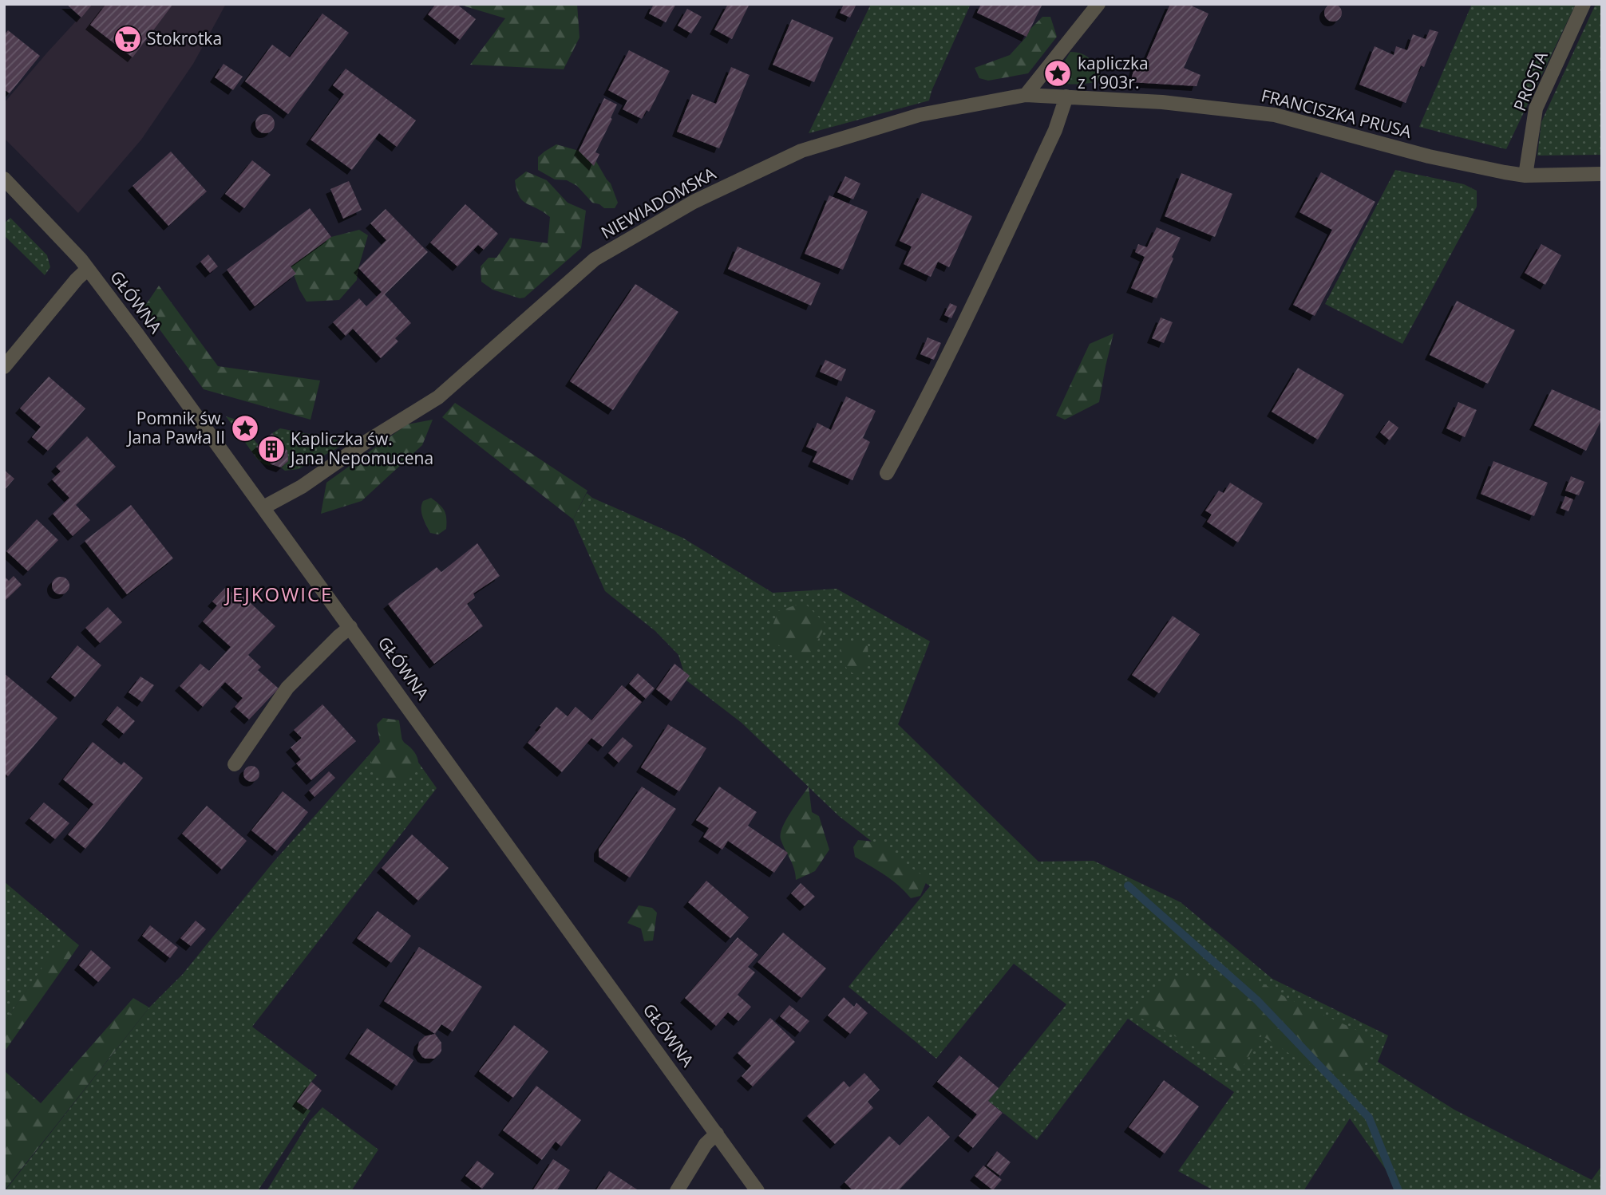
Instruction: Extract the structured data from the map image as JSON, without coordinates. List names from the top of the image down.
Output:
{
  "streets": {
    "street": [
      "PROSTA",
      "FRANCISZKA PRUSA",
      "NIEWIADOMSKA",
      "GŁÓWNA"
    ]
  },
  "crossings": [
    ["PROSTA", "FRANCISZKA PRUSA"],
    ["FRANCISZKA PRUSA", "NIEWIADOMSKA"],
    ["NIEWIADOMSKA", "GŁÓWNA"]
  ],
  "districts": ["JEJKOWICE"],
  "places": {
    "supermarket": ["Stokrotka"],
    "place": ["kapliczka z 1903r.", "Pomnik św. Jana Pawła II"],
    "building": ["Kapliczka św. Jana Nepomucena"]
  }
}
